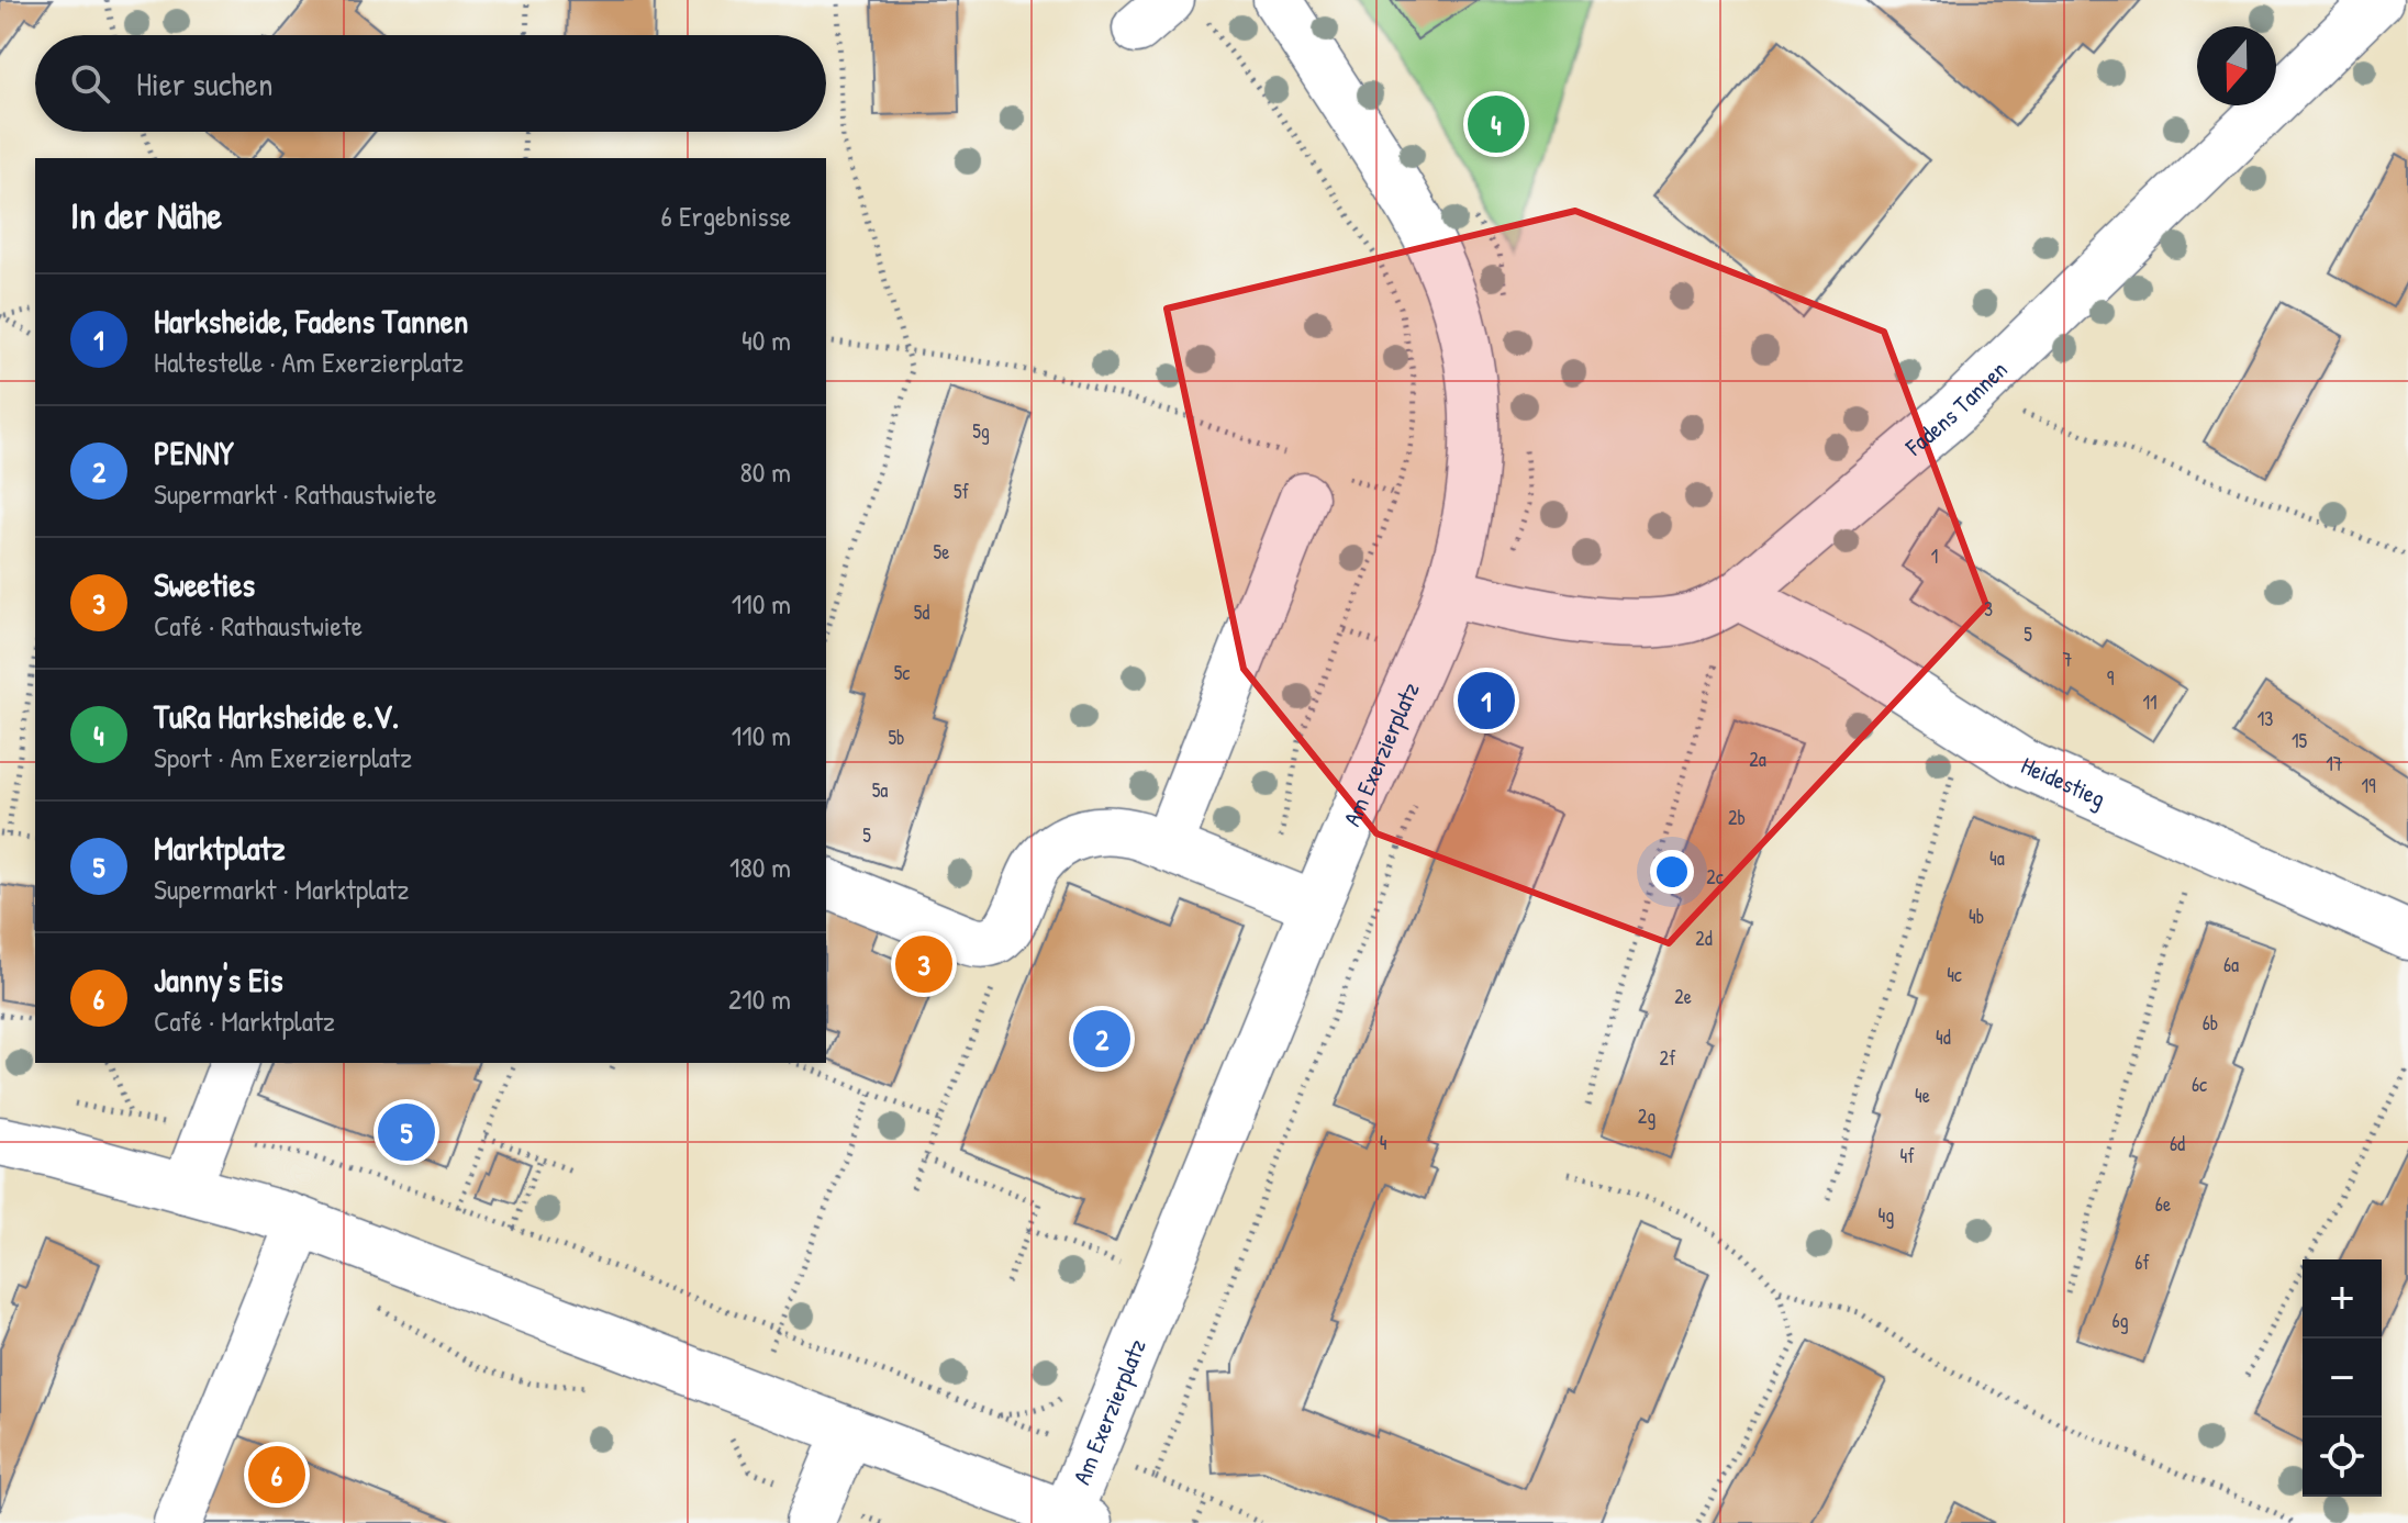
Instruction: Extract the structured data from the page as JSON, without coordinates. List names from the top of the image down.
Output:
{
  "streets": {
    "street": ["Fadens Tannen", "Am Exerzierplatz", "Heidestieg"]
  },
  "crossings": [
    ["Fadens Tannen", "Am Exerzierplatz"],
    ["Fadens Tannen", "Heidestieg"]
  ],
  "house_numbers": [
    "5g",
    "5f",
    "5e",
    "1",
    "3",
    "5d",
    "5",
    "7",
    "5c",
    "9",
    "11",
    "13",
    "5b",
    "15",
    "2a",
    "17",
    "19",
    "5a",
    "2b",
    "5",
    "4a",
    "2c",
    "4b",
    "2d",
    "6a",
    "4c",
    "2e",
    "6b",
    "4d",
    "2f",
    "6c",
    "4e",
    "2g",
    "4",
    "6d",
    "4f",
    "6e",
    "4g",
    "6f",
    "6g"
  ],
  "north": "bottom",
  "page": {
    "search": "Hier suchen",
    "pins": [
      "4",
      "1",
      "3",
      "2",
      "5",
      "6"
    ],
    "heading": ["In der Nähe", "6 Ergebnisse"],
    "list": [
      {
        "mark": "1",
        "name": "Harksheide, Fadens Tannen",
        "note": "Haltestelle · Am Exerzierplatz",
        "value": "40 m"
      },
      {
        "mark": "2",
        "name": "PENNY",
        "note": "Supermarkt · Rathaustwiete",
        "value": "80 m"
      },
      {
        "mark": "3",
        "name": "Sweeties",
        "note": "Café · Rathaustwiete",
        "value": "110 m"
      },
      {
        "mark": "4",
        "name": "TuRa Harksheide e.V.",
        "note": "Sport · Am Exerzierplatz",
        "value": "110 m"
      },
      {
        "mark": "5",
        "name": "Marktplatz",
        "note": "Supermarkt · Marktplatz",
        "value": "180 m"
      },
      {
        "mark": "6",
        "name": "Janny's Eis",
        "note": "Café · Marktplatz",
        "value": "210 m"
      }
    ],
    "map_buttons": ["+", "−"]
  }
}
